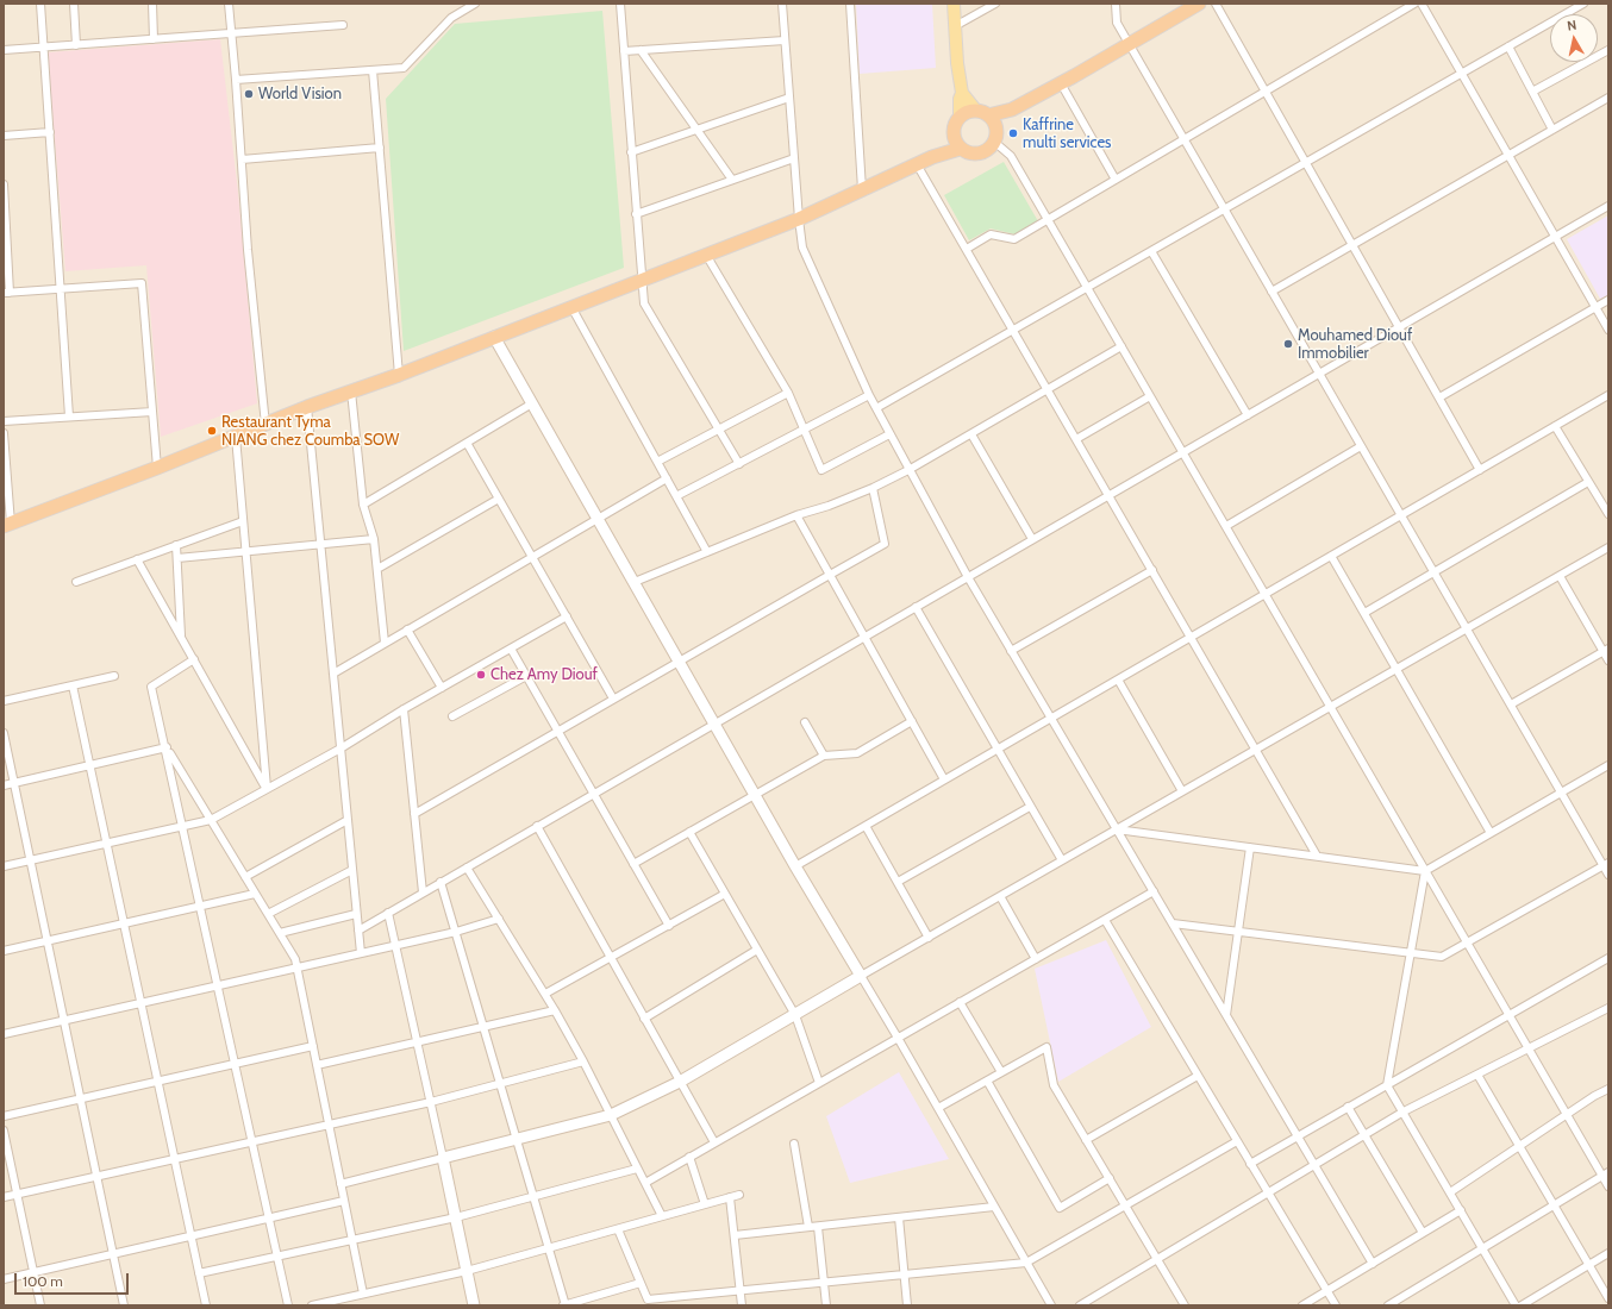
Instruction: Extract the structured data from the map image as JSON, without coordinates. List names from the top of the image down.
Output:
{
  "places": [
    "World Vision",
    "Kaffrine multi services",
    "Mouhamed Diouf Immobilier",
    "Restaurant Tyma NIANG chez Coumba SOW",
    "Chez Amy Diouf"
  ],
  "scale_bar": "100 m",
  "north": "top"
}
